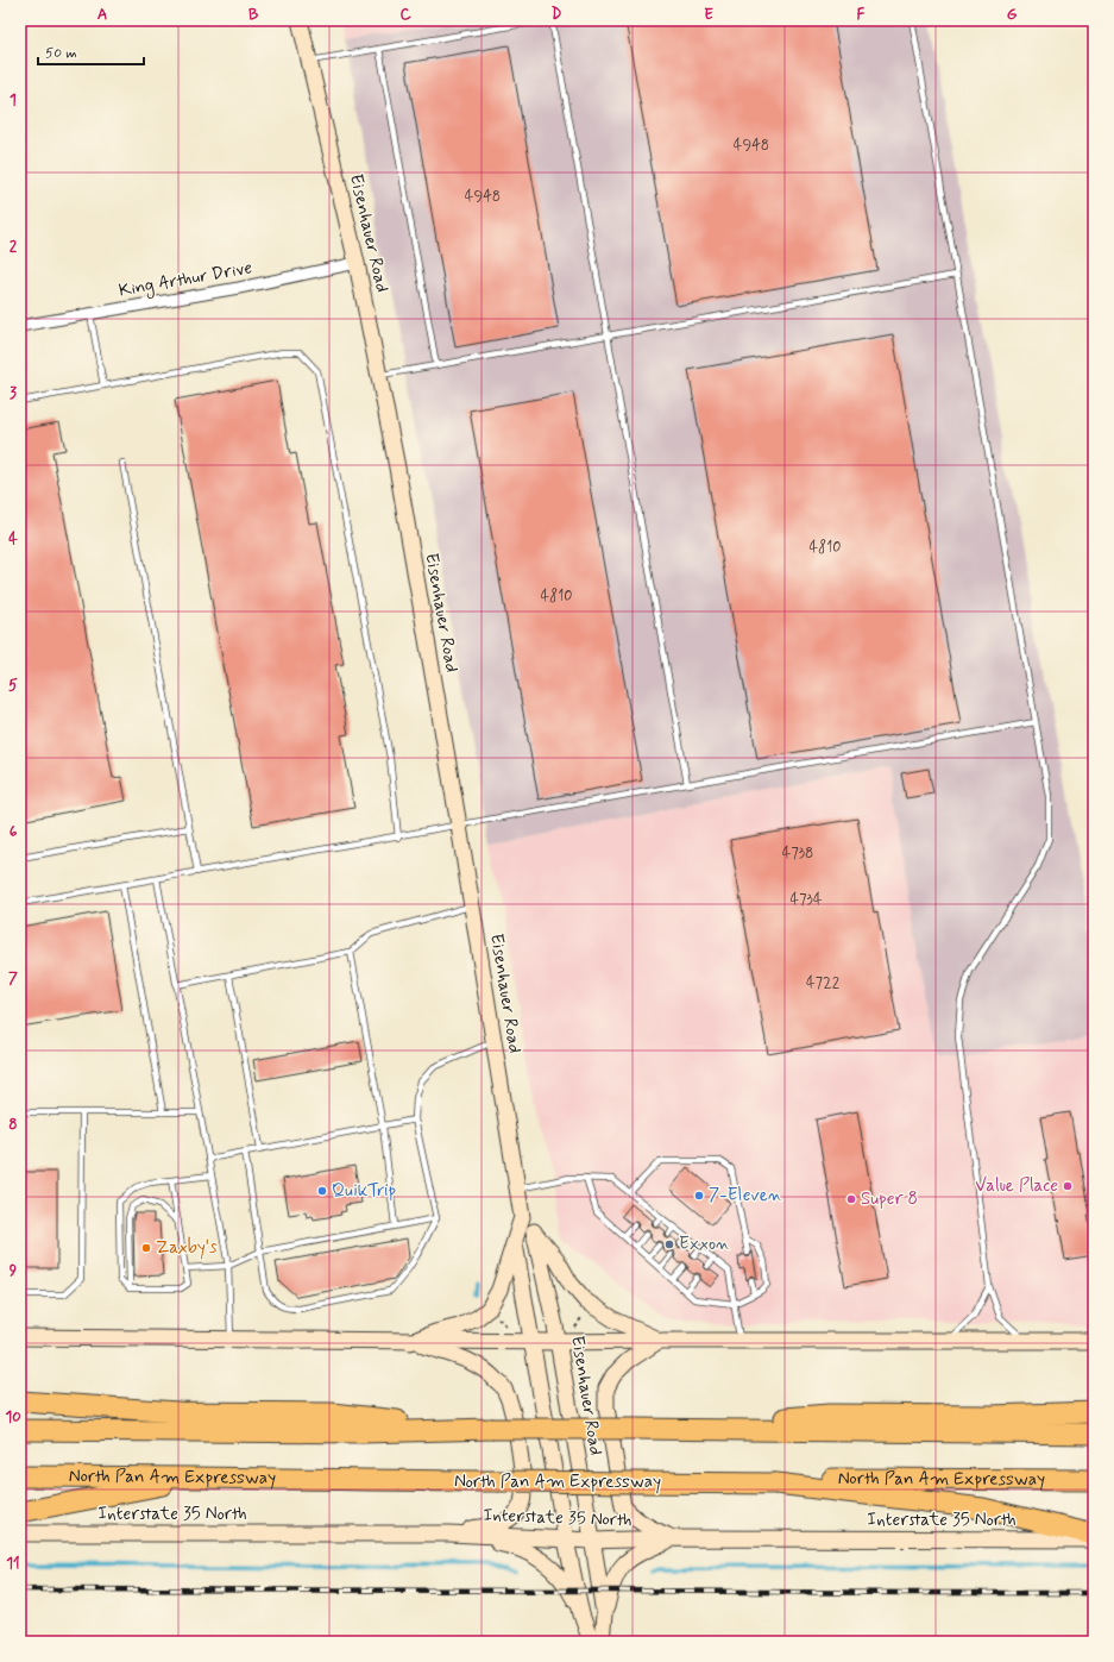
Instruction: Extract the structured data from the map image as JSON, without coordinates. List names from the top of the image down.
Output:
{
  "streets": {
    "highway": ["North Pan Am Expressway"],
    "main road": ["Eisenhauer Road", "Interstate 35 North"],
    "street": ["King Arthur Drive"]
  },
  "crossings": [
    ["Eisenhauer Road", "King Arthur Drive"],
    ["Eisenhauer Road", "Interstate 35 North"]
  ],
  "places": [
    "Value Place",
    "QuikTrip",
    "7-Eleven",
    "Super 8",
    "Exxon",
    "Zaxby's"
  ],
  "house_numbers": [
    "4948",
    "4948",
    "4810",
    "4810",
    "4738",
    "4734",
    "4722"
  ],
  "scale_bar": "50 m",
  "grid": {
    "columns": [
      "A",
      "B",
      "C",
      "D",
      "E",
      "F",
      "G"
    ],
    "rows": [
      "1",
      "2",
      "3",
      "4",
      "5",
      "6",
      "7",
      "8",
      "9",
      "10",
      "11"
    ]
  }
}
